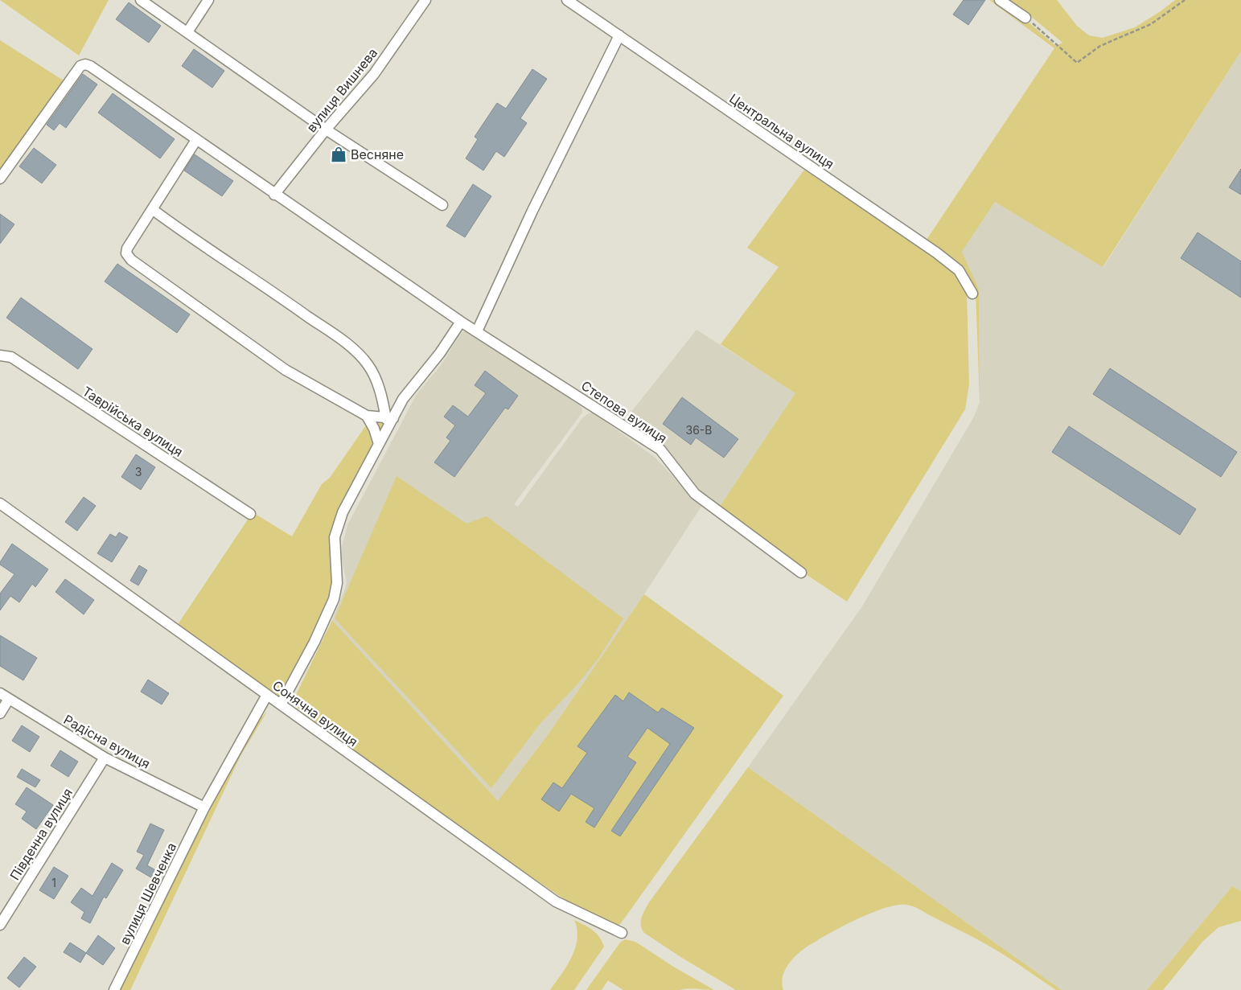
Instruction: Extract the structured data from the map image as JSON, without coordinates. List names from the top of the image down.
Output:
{
  "streets": {
    "street": [
      "вулиця Вишнева",
      "Центральна вулиця",
      "Степова вулиця",
      "Таврійська вулиця",
      "Сонячна вулиця",
      "Радісна вулиця",
      "Південна вулиця",
      "вулиця Шевченка"
    ]
  },
  "crossings": [
    ["вулиця Вишнева", "Степова вулиця"],
    ["Сонячна вулиця", "вулиця Шевченка"],
    ["Радісна вулиця", "Південна вулиця"],
    ["Радісна вулиця", "вулиця Шевченка"]
  ],
  "places": {
    "shop": ["Весняне"]
  },
  "house_numbers": ["36-В", "3", "1"]
}
